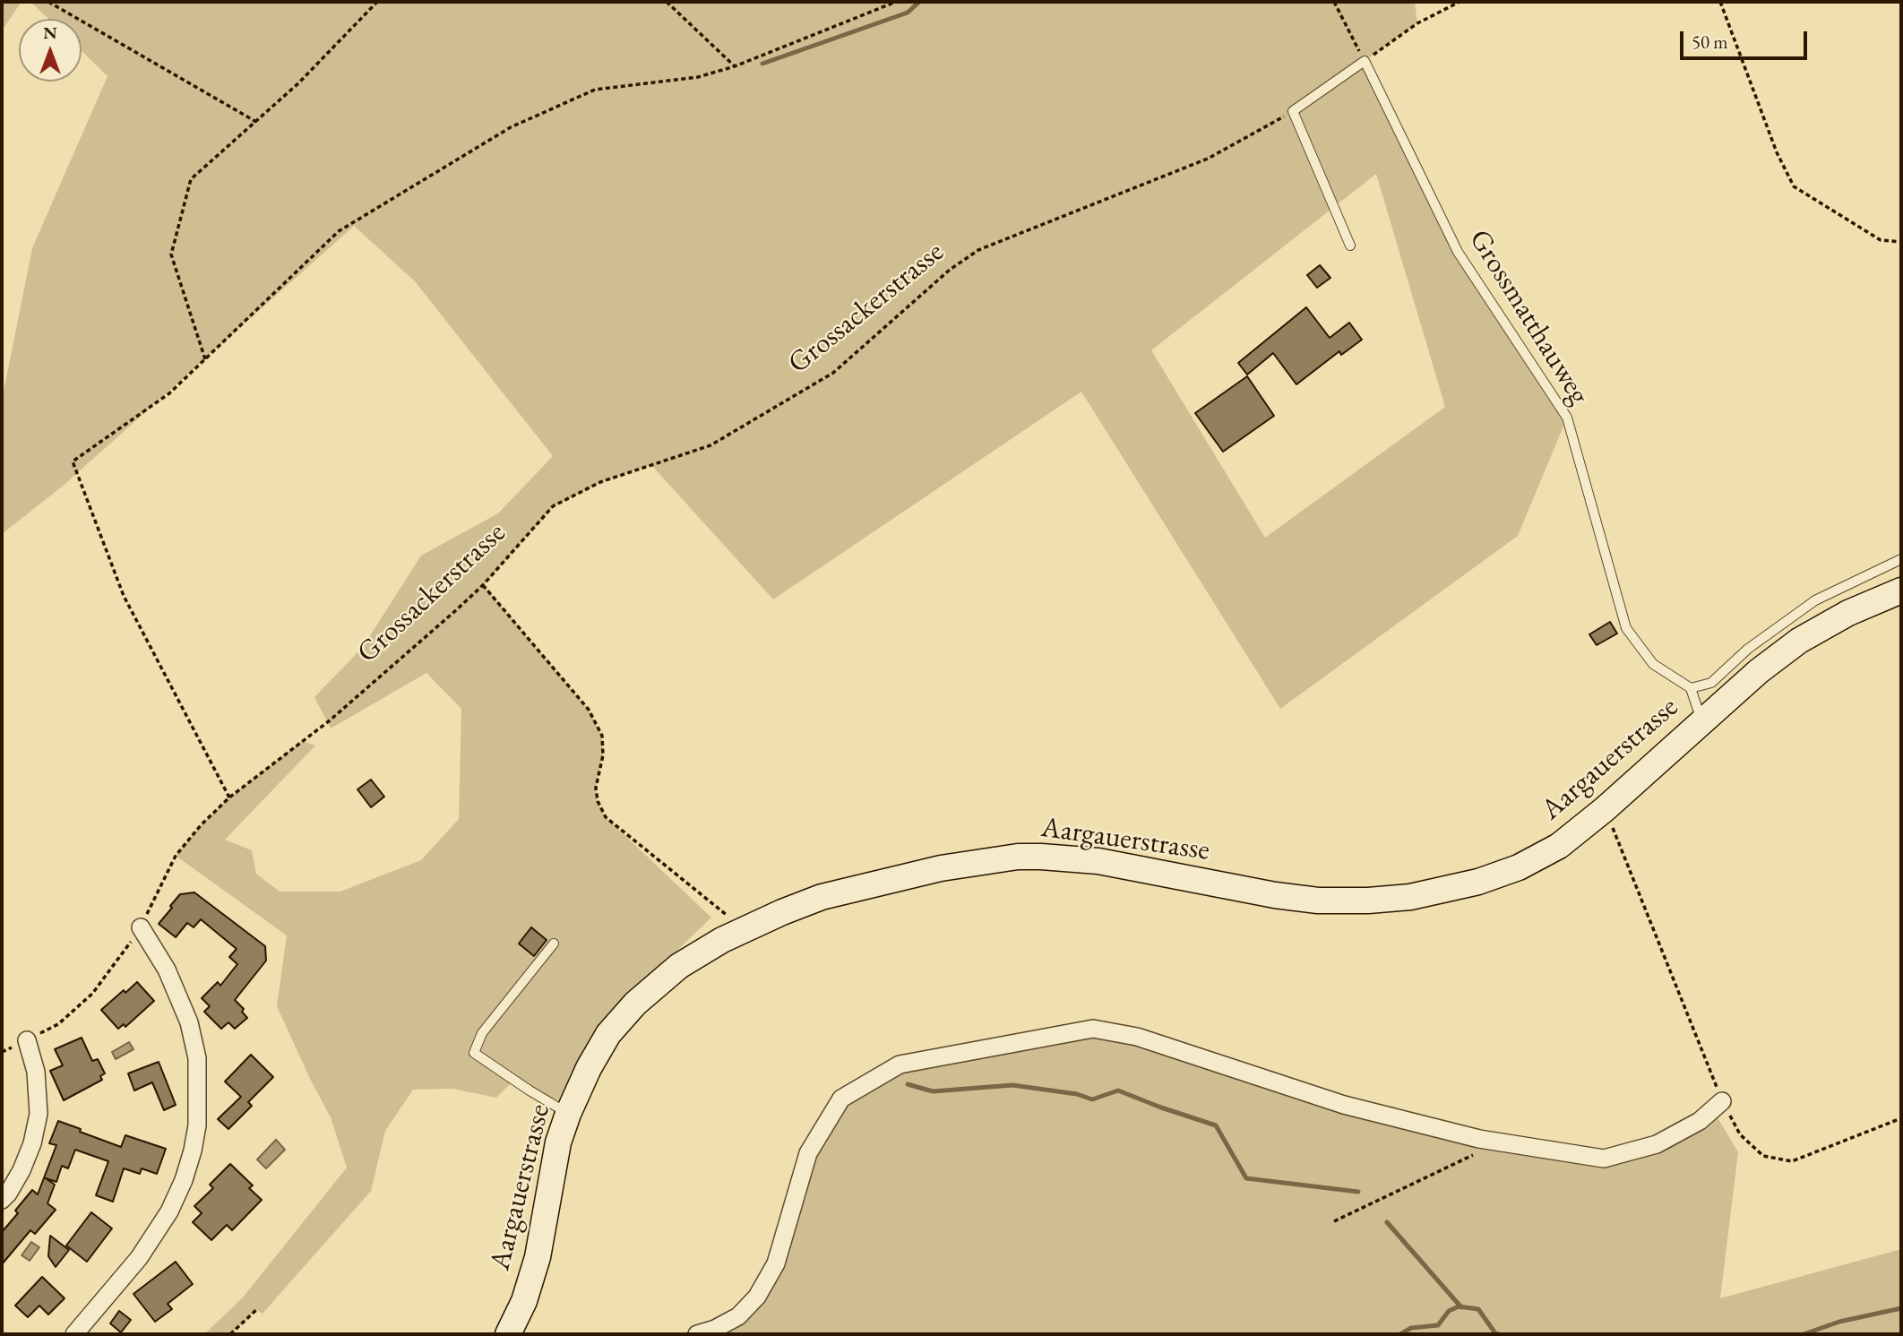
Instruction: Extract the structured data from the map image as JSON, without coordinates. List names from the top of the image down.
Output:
{
  "streets": {
    "main road": ["Aargauerstrasse"],
    "lane": ["Grossmatthauweg"],
    "path": ["Grossackerstrasse"]
  },
  "scale_bar": "50 m",
  "north": "top"
}
